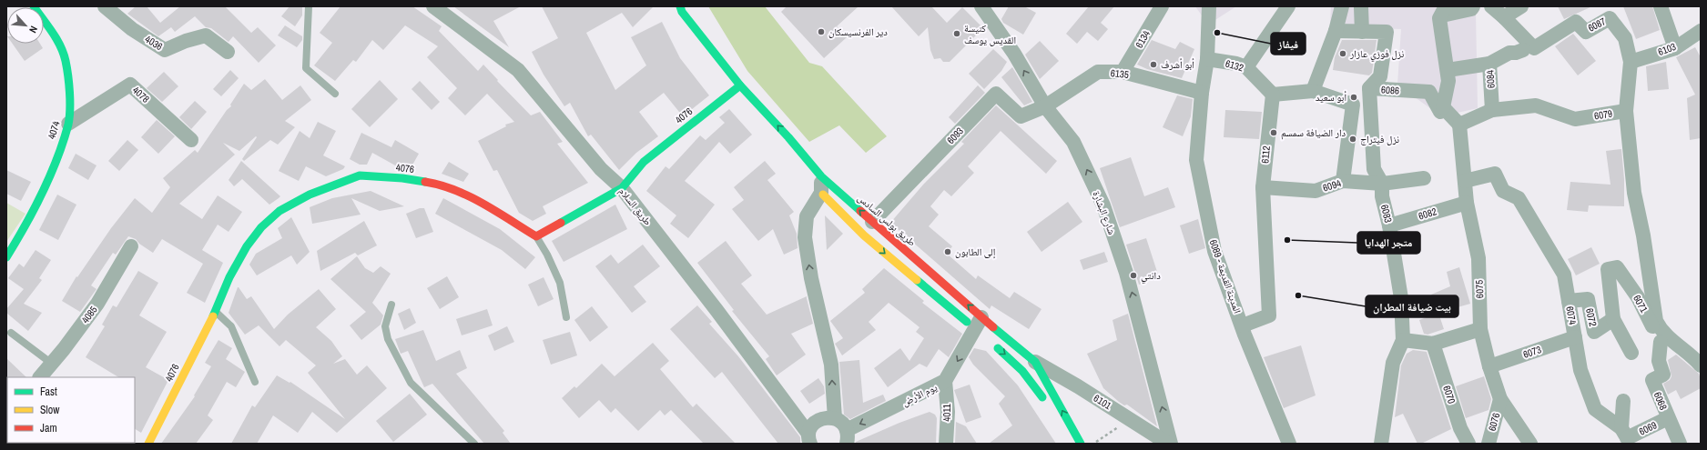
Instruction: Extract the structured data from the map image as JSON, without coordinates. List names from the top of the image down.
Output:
{
  "streets": {
    "street": [
      "6087",
      "6134",
      "4036",
      "6103",
      "6132",
      "6135",
      "6084",
      "6086",
      "4078",
      "6079",
      "4076",
      "4074",
      "6093",
      "6112",
      "6094",
      "طريق السلام",
      "شارع البشارة",
      "6083",
      "6082",
      "طريق بولس السادس",
      "المدينة القديمة - 6089",
      "6075",
      "6071",
      "4085",
      "6074",
      "6072",
      "6073",
      "يوم الأرض",
      "6070",
      "6068",
      "6101",
      "4011",
      "6076",
      "6069"
    ]
  },
  "crossings": [
    ["6087", "6103"],
    ["6087", "6079"],
    ["6134", "6135"],
    ["6132", "6112"],
    ["6132", "المدينة القديمة - 6089"],
    ["6135", "6093"],
    ["6135", "شارع البشارة"],
    ["6135", "المدينة القديمة - 6089"],
    ["6084", "6079"],
    ["6086", "6079"],
    ["6086", "6083"],
    ["6086", "6075"],
    ["4078", "4074"],
    ["6079", "6075"],
    ["6079", "6071"],
    ["6079", "6068"],
    ["4076", "طريق السلام"],
    ["4076", "طريق بولس السادس"],
    ["6093", "شارع البشارة"],
    ["6093", "طريق بولس السادس"],
    ["6112", "6094"],
    ["6112", "المدينة القديمة - 6089"],
    ["6094", "6083"],
    ["6083", "6082"],
    ["6082", "6075"],
    ["طريق بولس السادس", "يوم الأرض"],
    ["طريق بولس السادس", "6101"],
    ["6075", "6074"],
    ["6075", "6073"],
    ["6075", "6076"],
    ["6071", "6072"],
    ["6071", "6068"],
    ["6074", "6072"],
    ["6074", "6073"],
    ["6074", "6069"],
    ["يوم الأرض", "4011"],
    ["6068", "6069"]
  ],
  "one_way": ["شارع البشارة", "يوم الأرض"],
  "places": [
    "دير الفرنسيسكان",
    "فيفاز",
    "كنيسة القديس يوسف",
    "نزل فوزي عازار",
    "أبو أشرف",
    "أبو سعيد",
    "دار الضيافة سمسم",
    "نزل فيتراج",
    "متجر الهدايا",
    "إلى الطابون",
    "دانتي",
    "بيت ضيافة المطران"
  ],
  "legend": ["Fast", "Slow", "Jam"],
  "north": "bottom right"
}
